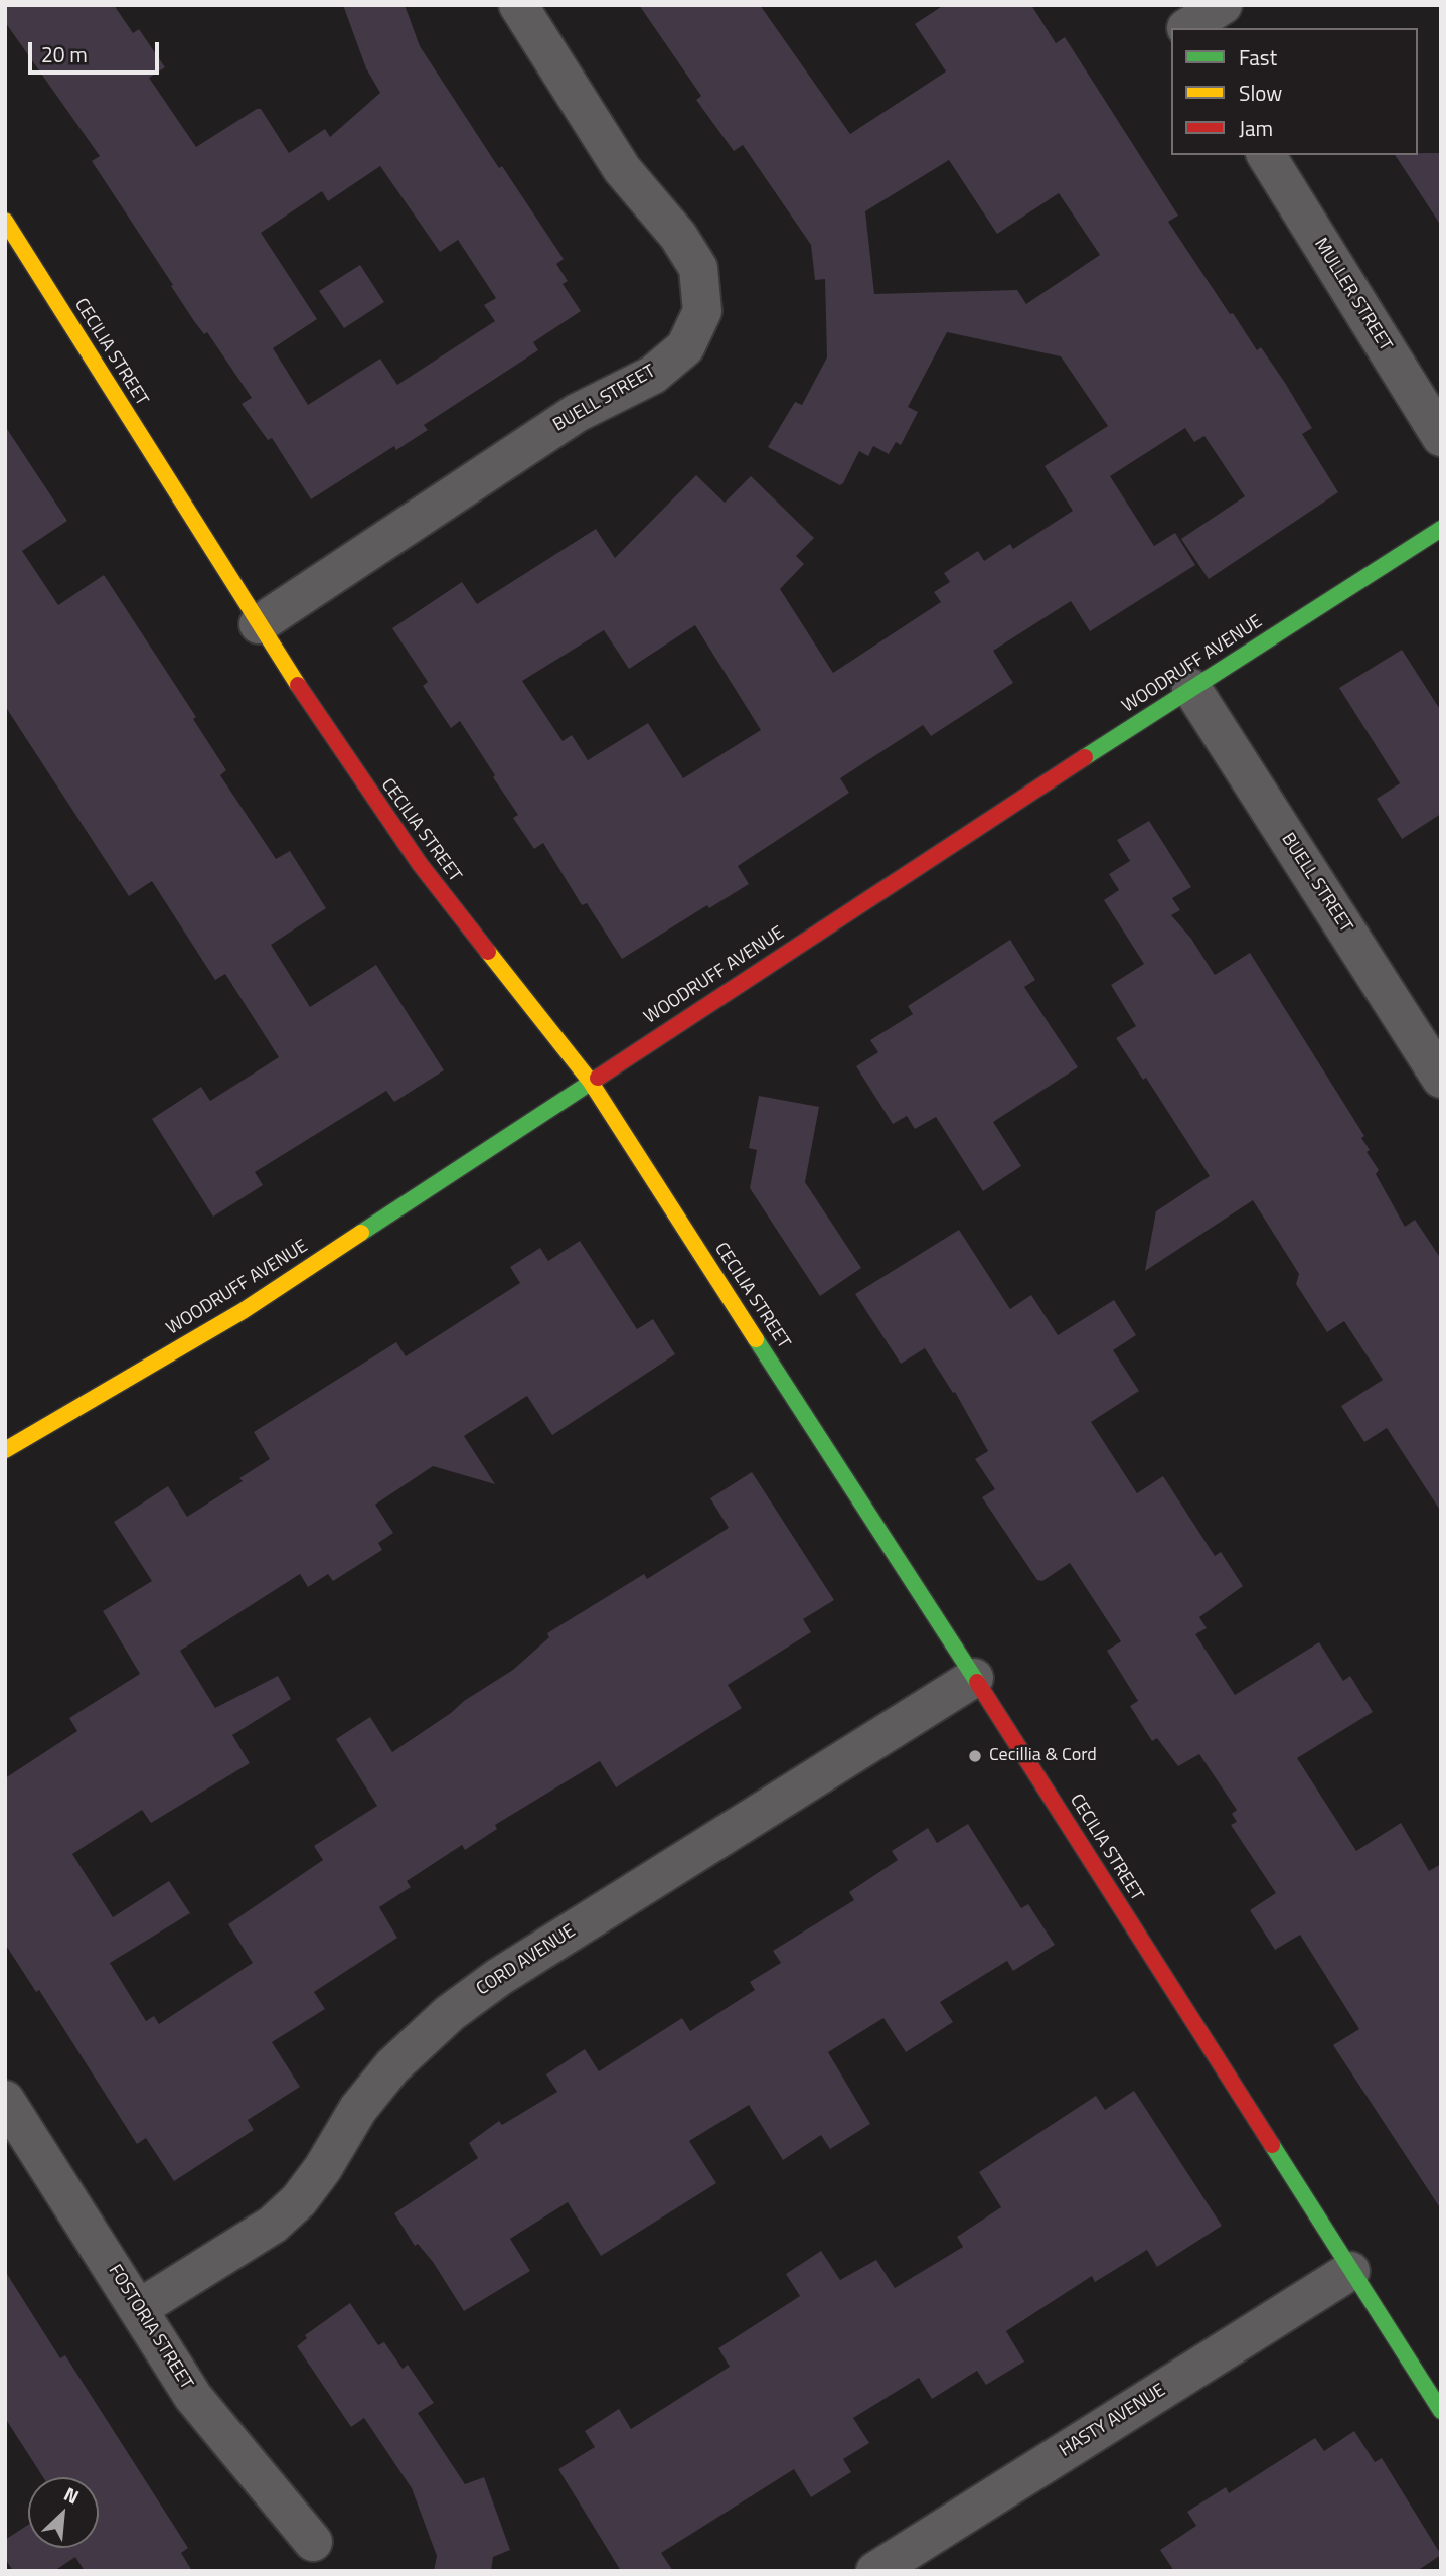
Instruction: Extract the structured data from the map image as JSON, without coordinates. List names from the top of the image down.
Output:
{
  "streets": {
    "street": [
      "MULLER STREET",
      "CECILIA STREET",
      "BUELL STREET",
      "WOODRUFF AVENUE",
      "CORD AVENUE",
      "FOSTORIA STREET",
      "HASTY AVENUE"
    ]
  },
  "crossings": [
    ["CECILIA STREET", "BUELL STREET"],
    ["CECILIA STREET", "WOODRUFF AVENUE"],
    ["CECILIA STREET", "CORD AVENUE"],
    ["CECILIA STREET", "HASTY AVENUE"],
    ["BUELL STREET", "WOODRUFF AVENUE"],
    ["CORD AVENUE", "FOSTORIA STREET"]
  ],
  "places": ["Cecillia & Cord"],
  "legend": ["Fast", "Slow", "Jam"],
  "scale_bar": "20 m",
  "north": "top right"
}
